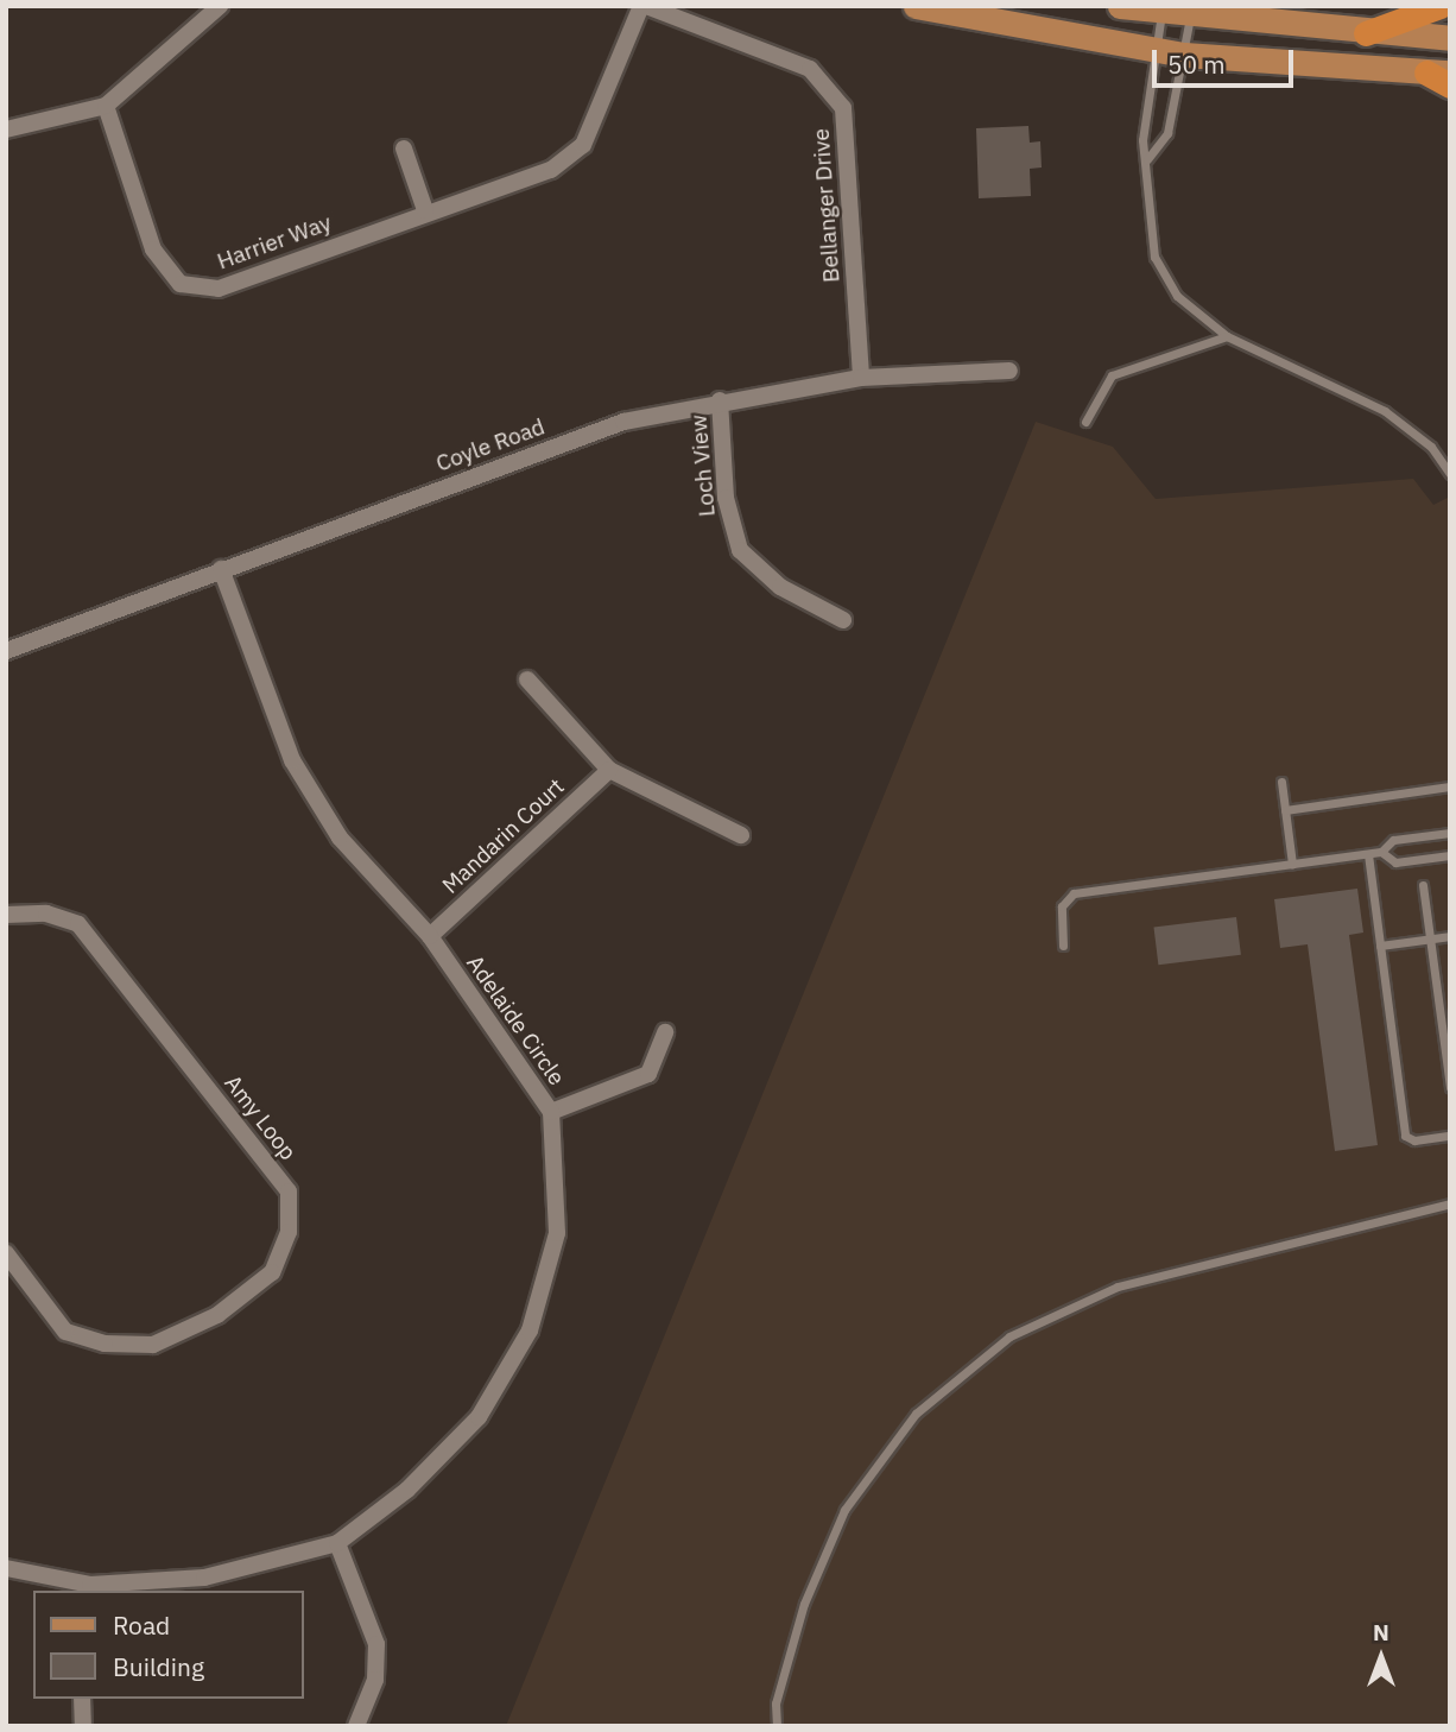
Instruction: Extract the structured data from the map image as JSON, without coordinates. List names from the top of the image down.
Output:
{
  "streets": {
    "street": [
      "Bellanger Drive",
      "Harrier Way",
      "Coyle Road",
      "Loch View",
      "Mandarin Court",
      "Adelaide Circle",
      "Amy Loop"
    ]
  },
  "crossings": [
    ["Bellanger Drive", "Harrier Way"],
    ["Bellanger Drive", "Coyle Road"],
    ["Coyle Road", "Loch View"],
    ["Coyle Road", "Adelaide Circle"],
    ["Mandarin Court", "Adelaide Circle"]
  ],
  "legend": ["Road", "Building"],
  "scale_bar": "50 m",
  "north": "top"
}
